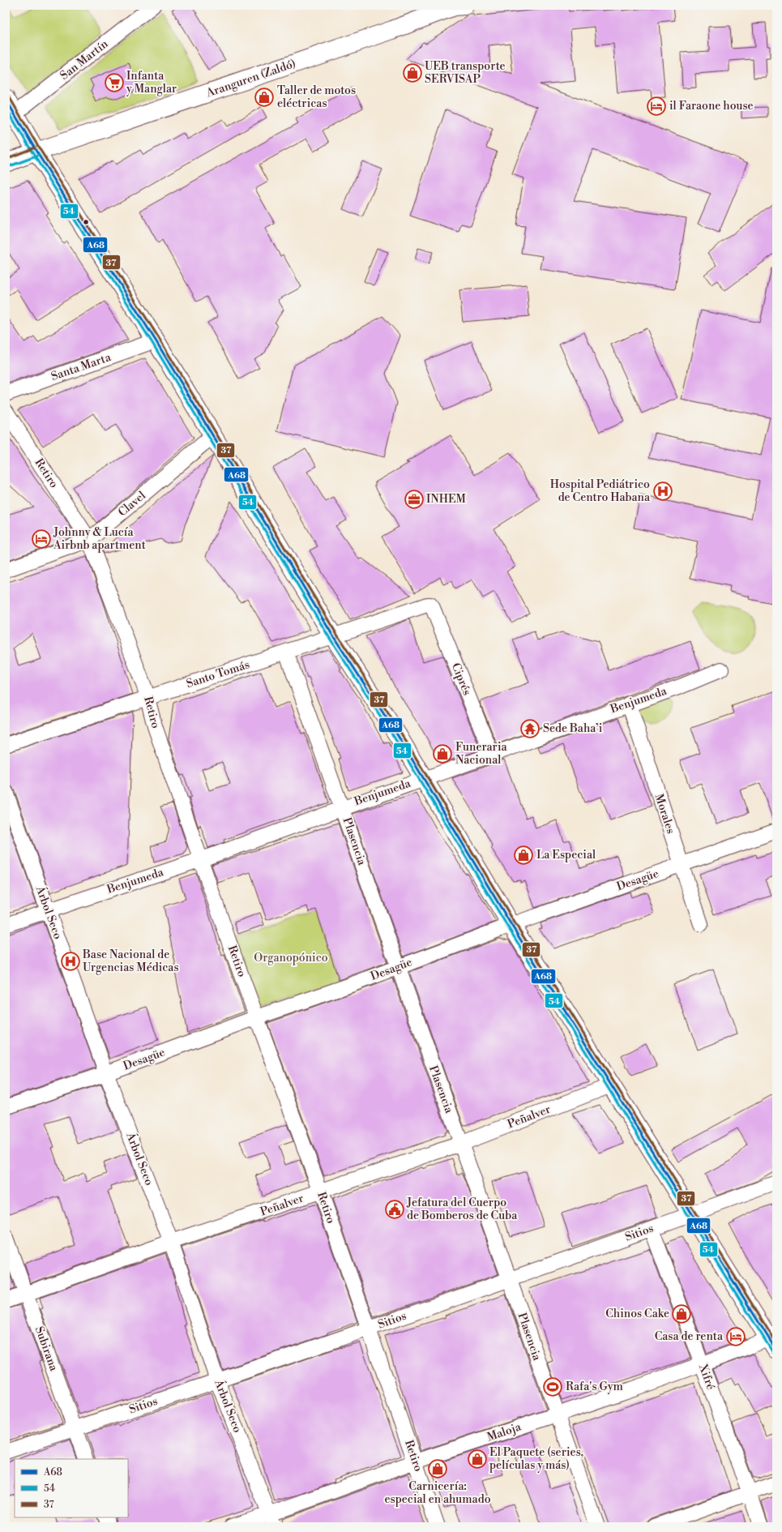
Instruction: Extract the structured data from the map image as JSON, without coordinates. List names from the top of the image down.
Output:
{
  "streets": {
    "main road": ["Aranguren (Zaldó)"],
    "street": [
      "San Martín",
      "Santa Marta",
      "Retiro",
      "Clavel",
      "Santo Tomás",
      "Ciprés",
      "Benjumeda",
      "Morales",
      "Plasencia",
      "Desagüe",
      "Árbol Seco",
      "Peñalver",
      "Sitios",
      "Subirana",
      "Xifré",
      "Maloja"
    ]
  },
  "crossings": [
    ["Retiro", "Clavel"],
    ["Retiro", "Santo Tomás"],
    ["Retiro", "Benjumeda"],
    ["Retiro", "Desagüe"],
    ["Retiro", "Peñalver"],
    ["Retiro", "Sitios"],
    ["Retiro", "Maloja"],
    ["Santo Tomás", "Ciprés"],
    ["Santo Tomás", "Plasencia"],
    ["Ciprés", "Benjumeda"],
    ["Benjumeda", "Morales"],
    ["Benjumeda", "Plasencia"],
    ["Benjumeda", "Árbol Seco"],
    ["Morales", "Desagüe"],
    ["Plasencia", "Desagüe"],
    ["Plasencia", "Peñalver"],
    ["Plasencia", "Sitios"],
    ["Plasencia", "Maloja"],
    ["Desagüe", "Árbol Seco"],
    ["Árbol Seco", "Peñalver"],
    ["Árbol Seco", "Sitios"],
    ["Árbol Seco", "Maloja"],
    ["Peñalver", "Subirana"],
    ["Sitios", "Subirana"],
    ["Sitios", "Xifré"],
    ["Xifré", "Maloja"]
  ],
  "parks": ["Organopónico"],
  "places": {
    "shop": [
      "UEB transporte SERVISAP",
      "Taller de motos eléctricas",
      "Funeraria Nacional",
      "La Especial",
      "Chinos Cake",
      "El Paquete (series, películas y más)",
      "Carnicería: especial en ahumado"
    ],
    "supermarket": ["Infanta y Manglar"],
    "hotel": ["il Faraone house", "Johnny & Lucía Airbnb apartment", "Casa de renta"],
    "hospital": ["Hospital Pediátrico de Centro Habana", "Base Nacional de Urgencias Médicas"],
    "office": ["INHEM"],
    "temple": ["Sede Baha’i"],
    "public building": ["Jefatura del Cuerpo de Bomberos de Cuba"],
    "sports": ["Rafa's Gym"]
  },
  "lines": ["transit line 37", "transit line A68", "transit line 54"],
  "legend": ["A68", "54", "37"]
}
